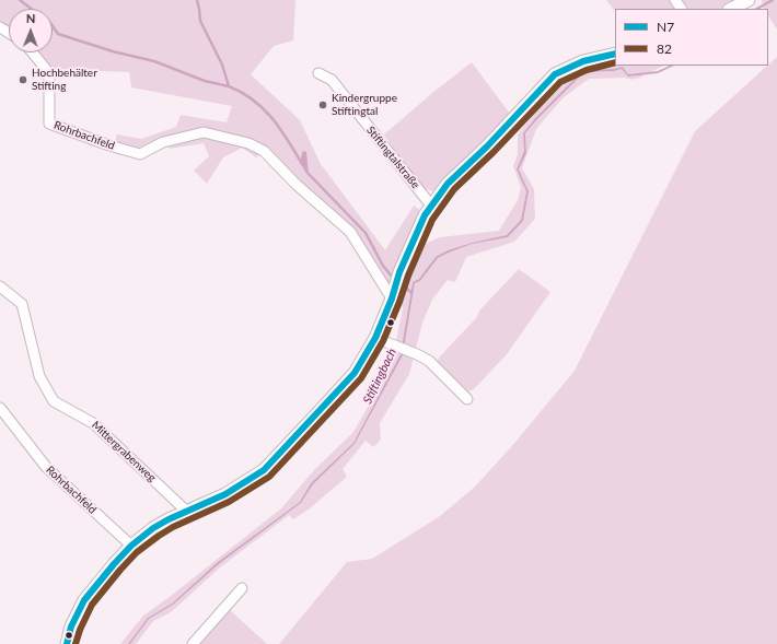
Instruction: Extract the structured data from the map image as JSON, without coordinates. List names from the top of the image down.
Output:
{
  "streets": {
    "street": ["Rohrbachfeld", "Stiftingtalstraße", "Mittergrabenweg"]
  },
  "water": ["Stiftingbach"],
  "places": ["Hochbehälter Stifting", "Kindergruppe Stiftingtal"],
  "lines": ["transit line N7", "transit line 82"],
  "legend": ["N7", "82"],
  "north": "top"
}
